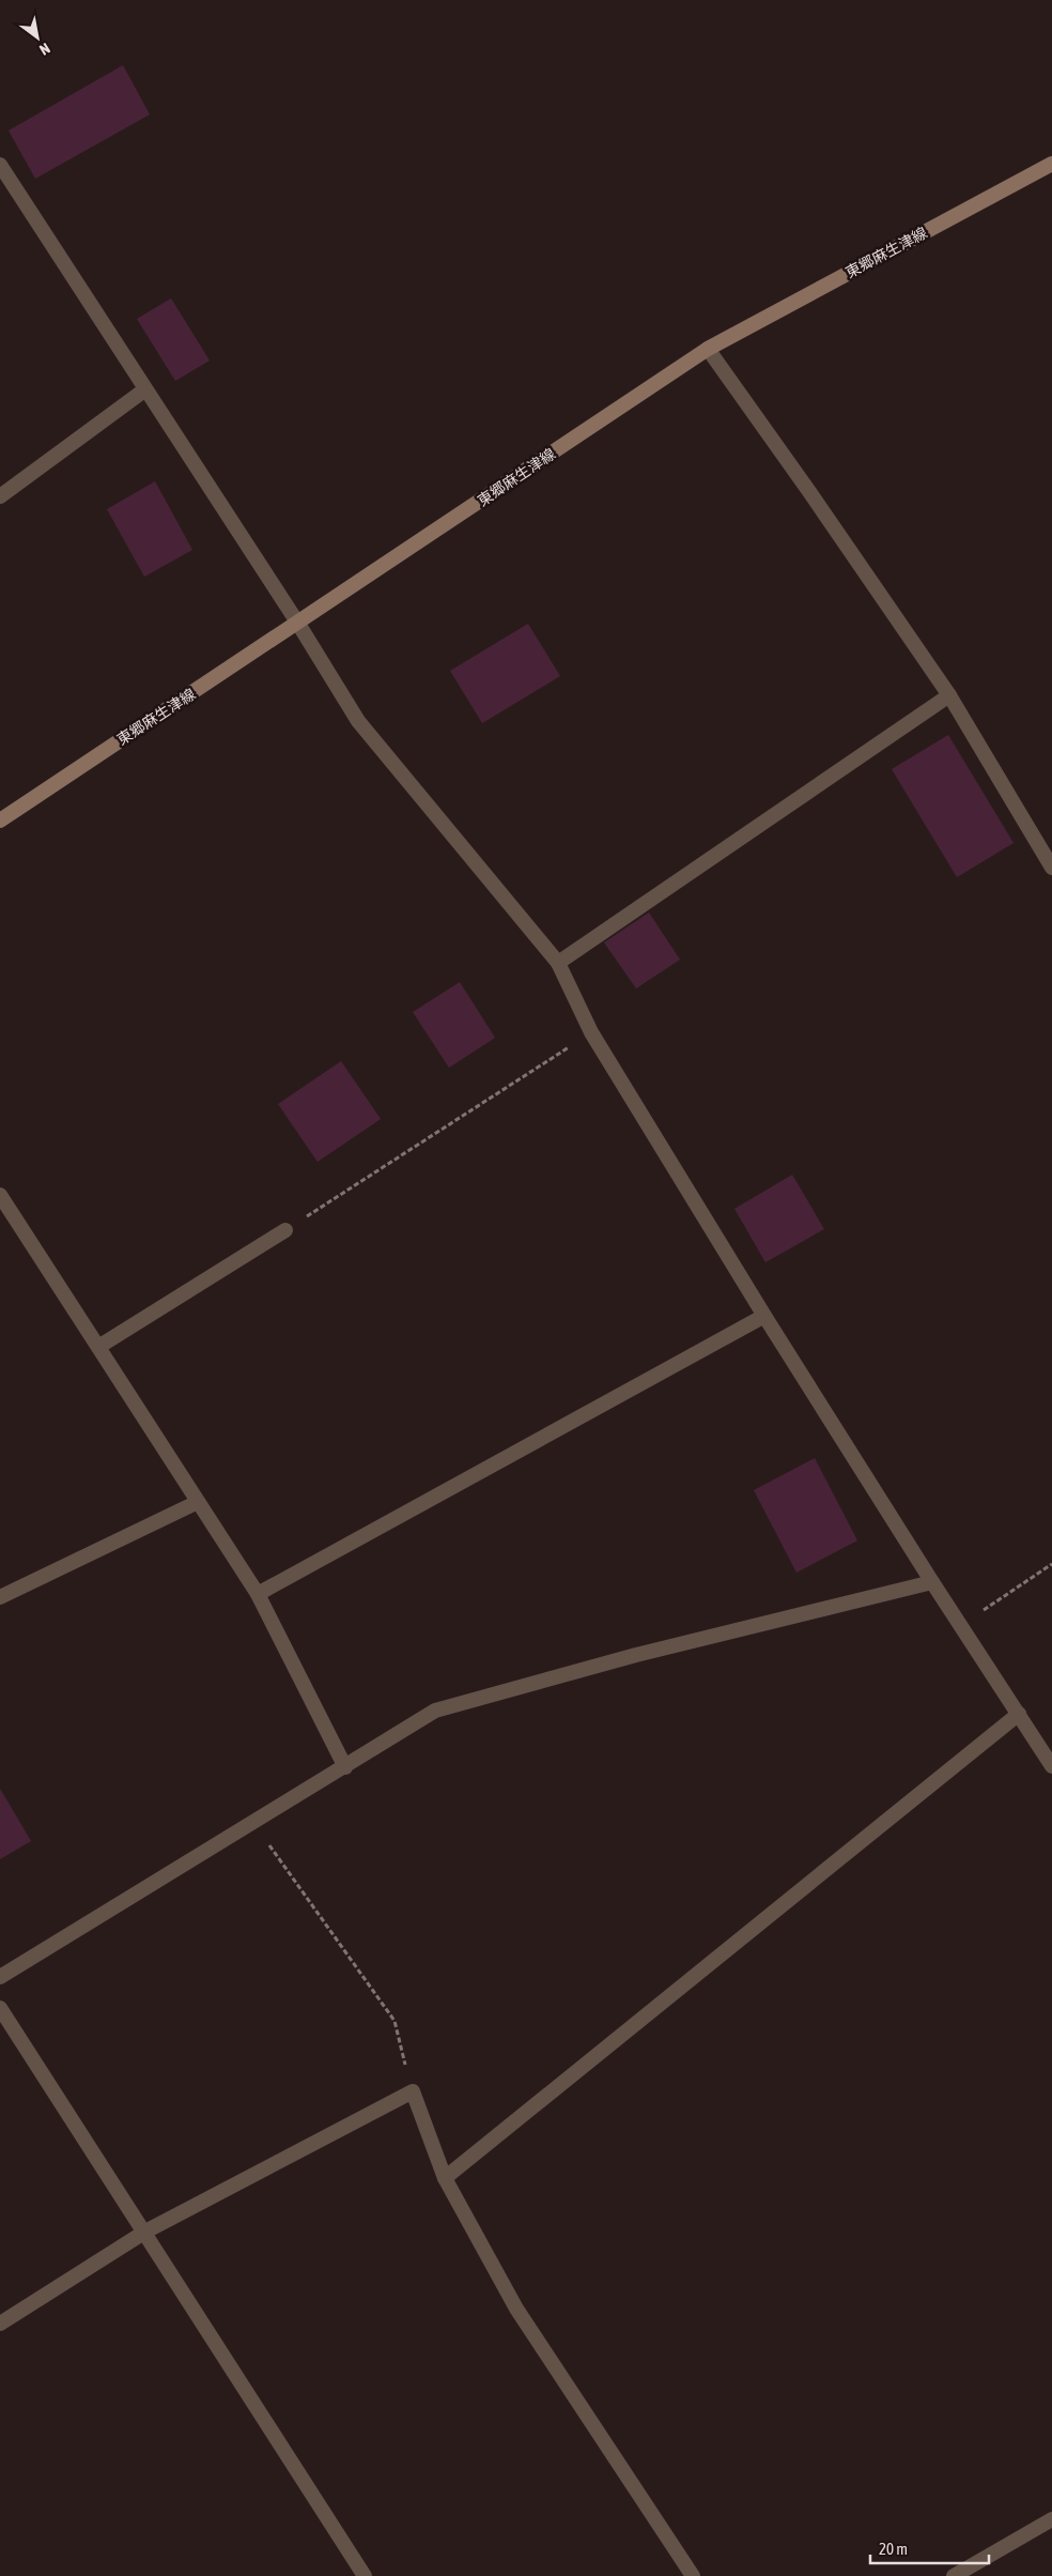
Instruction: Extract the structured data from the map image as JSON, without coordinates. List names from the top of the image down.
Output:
{
  "streets": {
    "main road": ["東郷麻生津線"]
  },
  "scale_bar": "20 m",
  "north": "bottom right"
}
